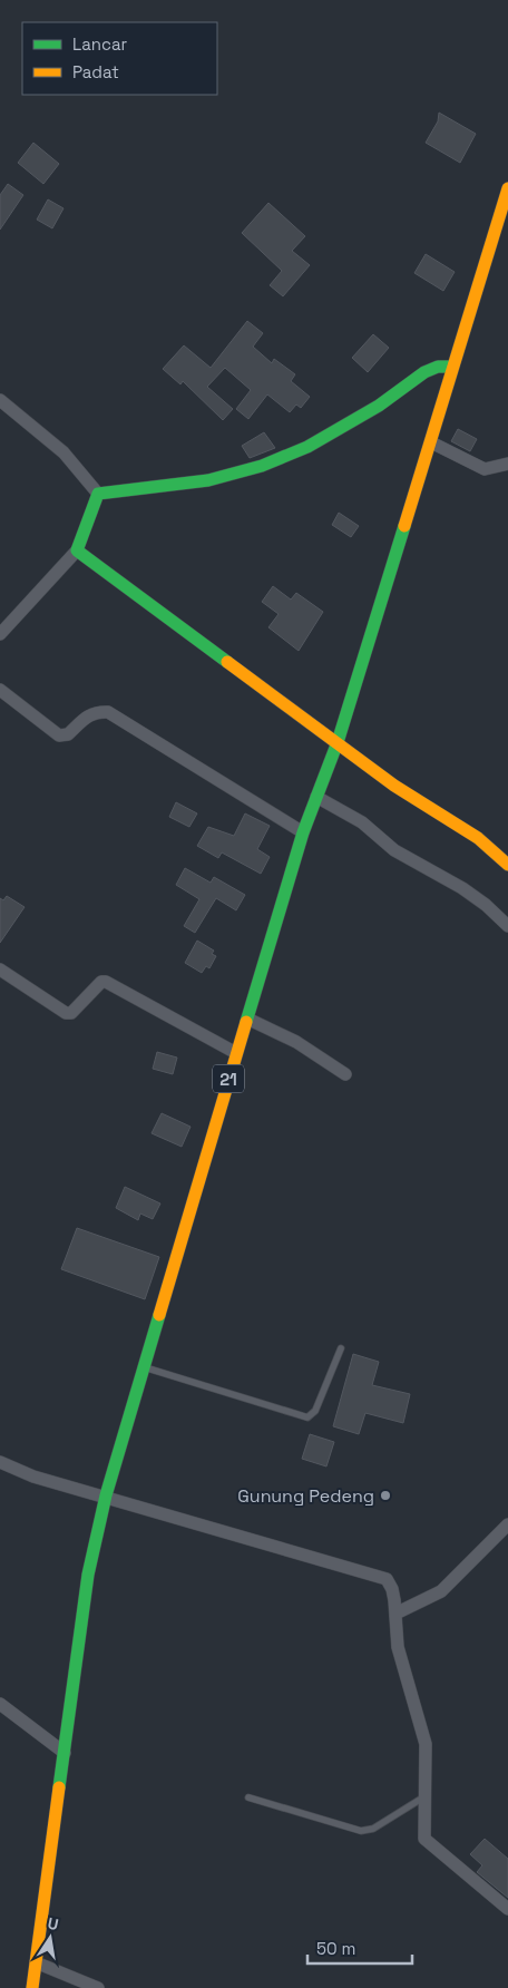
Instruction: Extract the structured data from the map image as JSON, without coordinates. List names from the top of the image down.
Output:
{
  "streets": {
    "main road": ["21"]
  },
  "places": ["Gunung Pedeng"],
  "legend": ["Lancar", "Padat"],
  "scale_bar": "50 m",
  "north": "top"
}
